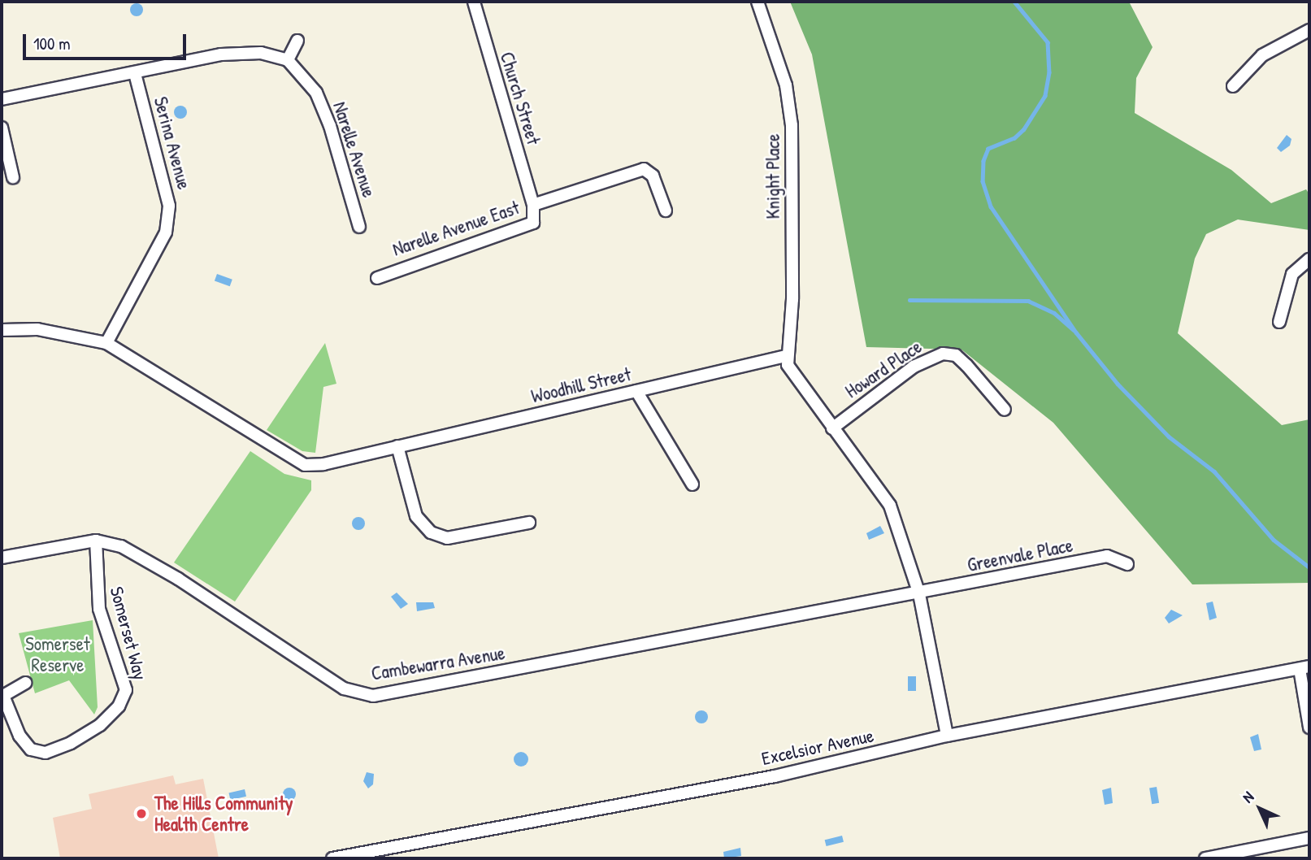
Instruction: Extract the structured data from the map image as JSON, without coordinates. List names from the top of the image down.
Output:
{
  "streets": {
    "street": [
      "Church Street",
      "Serina Avenue",
      "Narelle Avenue",
      "Knight Place",
      "Narelle Avenue East",
      "Howard Place",
      "Woodhill Street",
      "Greenvale Place",
      "Somerset Way",
      "Cambewarra Avenue",
      "Excelsior Avenue"
    ]
  },
  "crossings": [
    ["Church Street", "Narelle Avenue East"],
    ["Serina Avenue", "Woodhill Street"],
    ["Knight Place", "Woodhill Street"],
    ["Greenvale Place", "Cambewarra Avenue"],
    ["Somerset Way", "Cambewarra Avenue"]
  ],
  "parks": ["Somerset Reserve"],
  "places": ["The Hills Community Health Centre"],
  "scale_bar": "100 m",
  "north": "top left"
}
